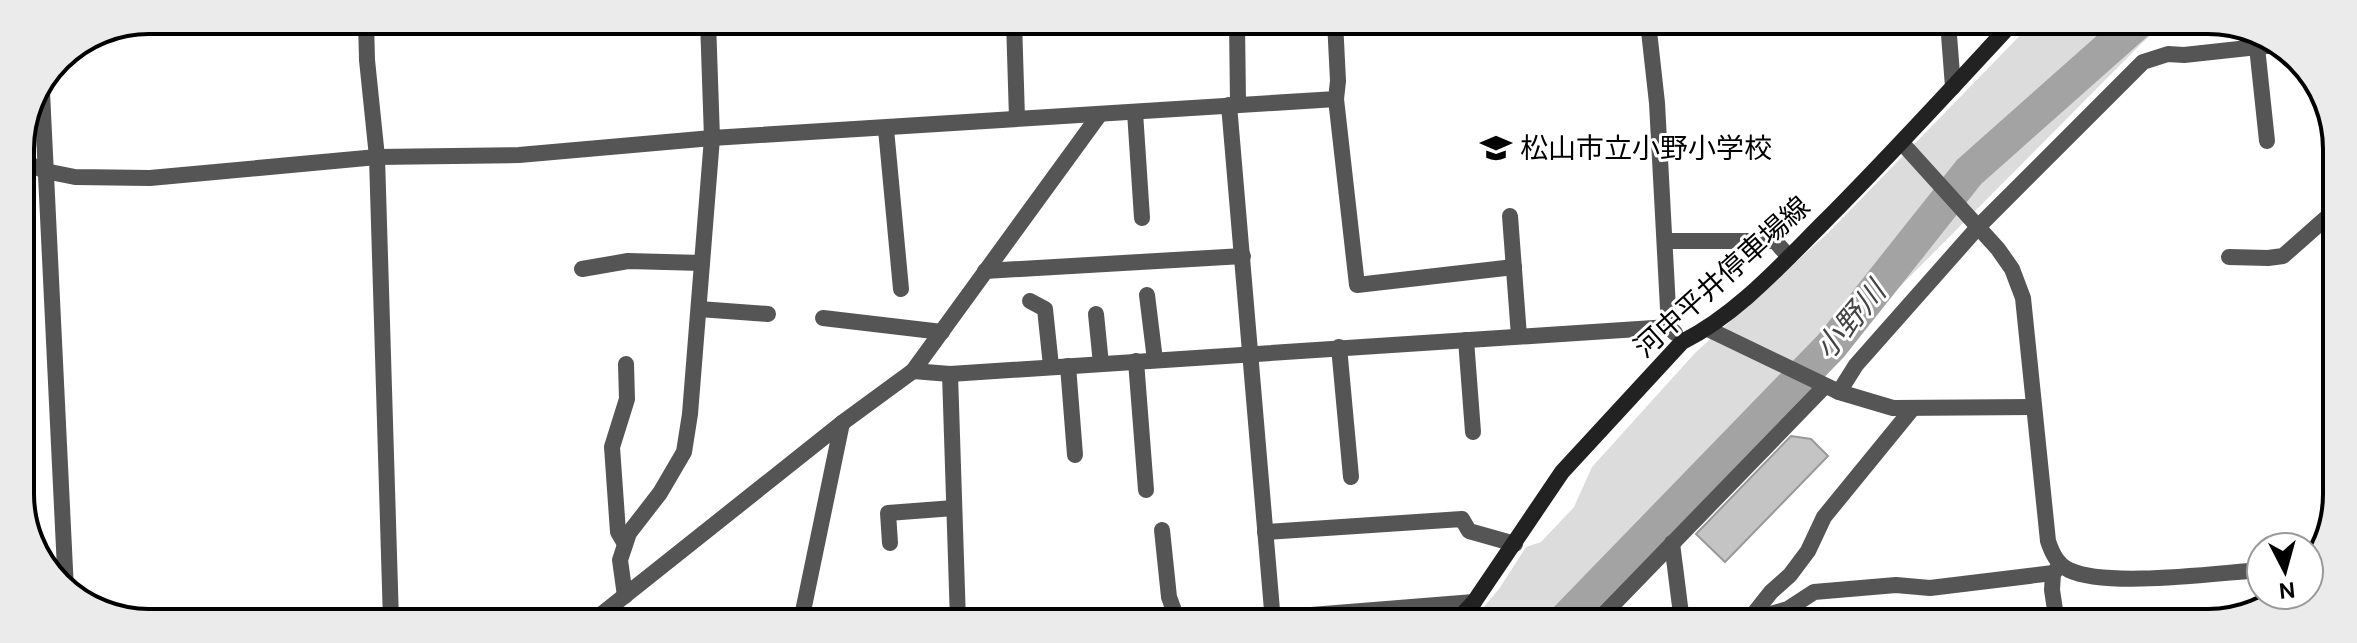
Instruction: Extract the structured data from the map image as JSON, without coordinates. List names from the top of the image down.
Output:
{
  "streets": {
    "main road": ["河中平井停車場線"]
  },
  "water": ["小野川"],
  "places": {
    "school or university": ["松山市立小野小学校"]
  },
  "north": "bottom"
}
